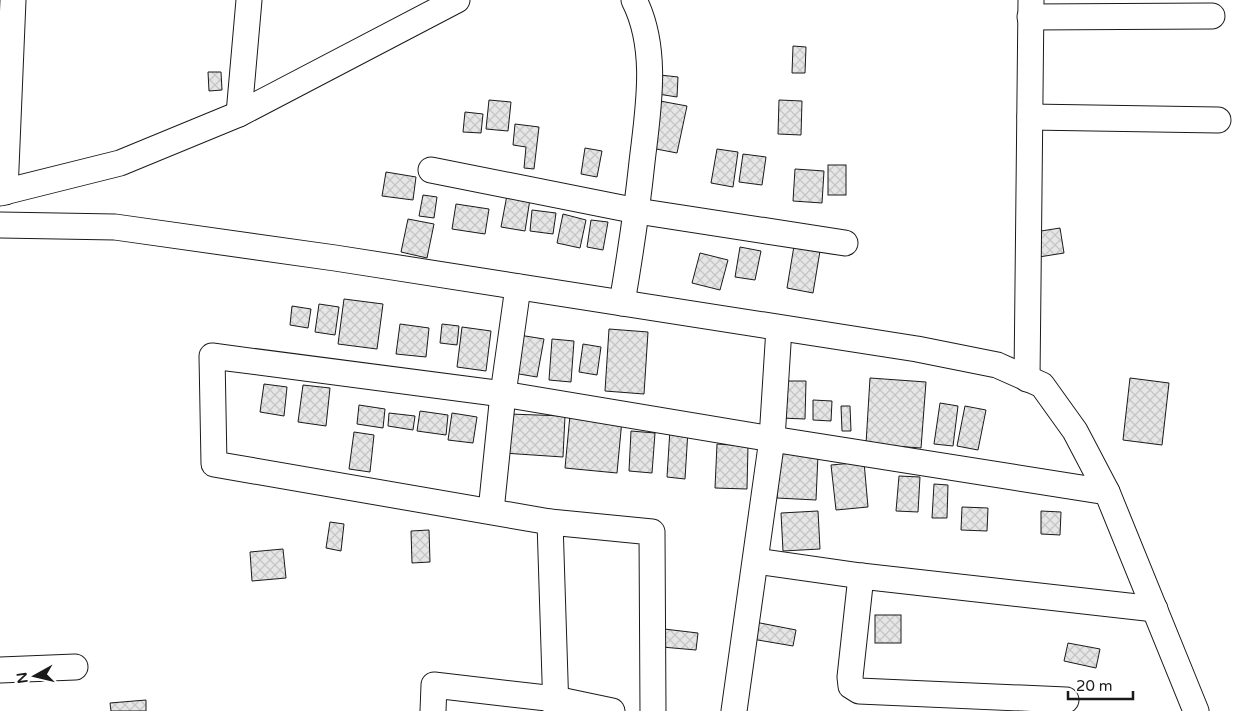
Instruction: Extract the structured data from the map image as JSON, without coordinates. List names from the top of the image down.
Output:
{
  "scale_bar": "20 m",
  "north": "left"
}
